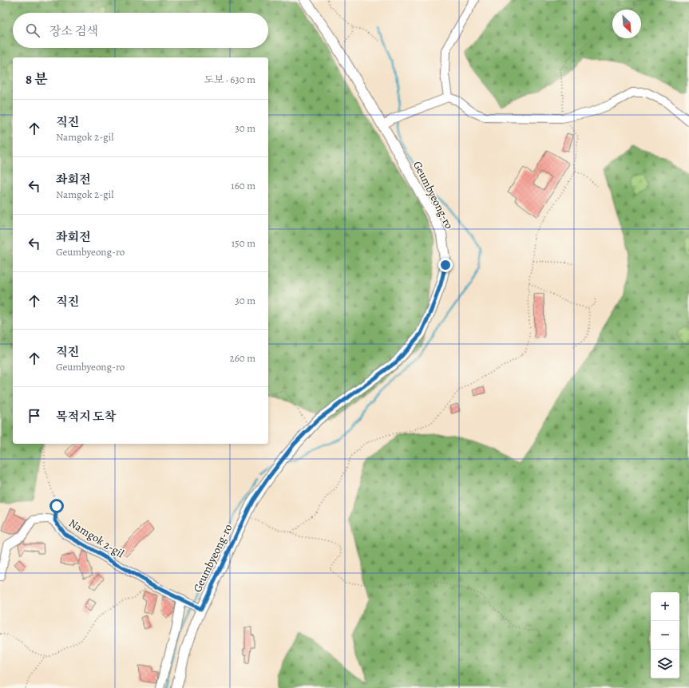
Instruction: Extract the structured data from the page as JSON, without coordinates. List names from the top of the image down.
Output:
{
  "streets": {
    "street": ["Geumbyeong-ro", "Namgok 2-gil"]
  },
  "crossings": [
    ["Geumbyeong-ro", "Namgok 2-gil"]
  ],
  "north": "bottom right",
  "page": {
    "search": "장소 검색",
    "heading": ["8 분", "도보 · 630 m"],
    "list": [
      ["직진", "Namgok 2-gil", "30 m"],
      ["좌회전", "Namgok 2-gil", "160 m"],
      ["좌회전", "Geumbyeong-ro", "150 m"],
      ["직진", "30 m"],
      ["직진", "Geumbyeong-ro", "260 m"],
      "목적지 도착"
    ],
    "map_buttons": ["+", "−"]
  }
}
